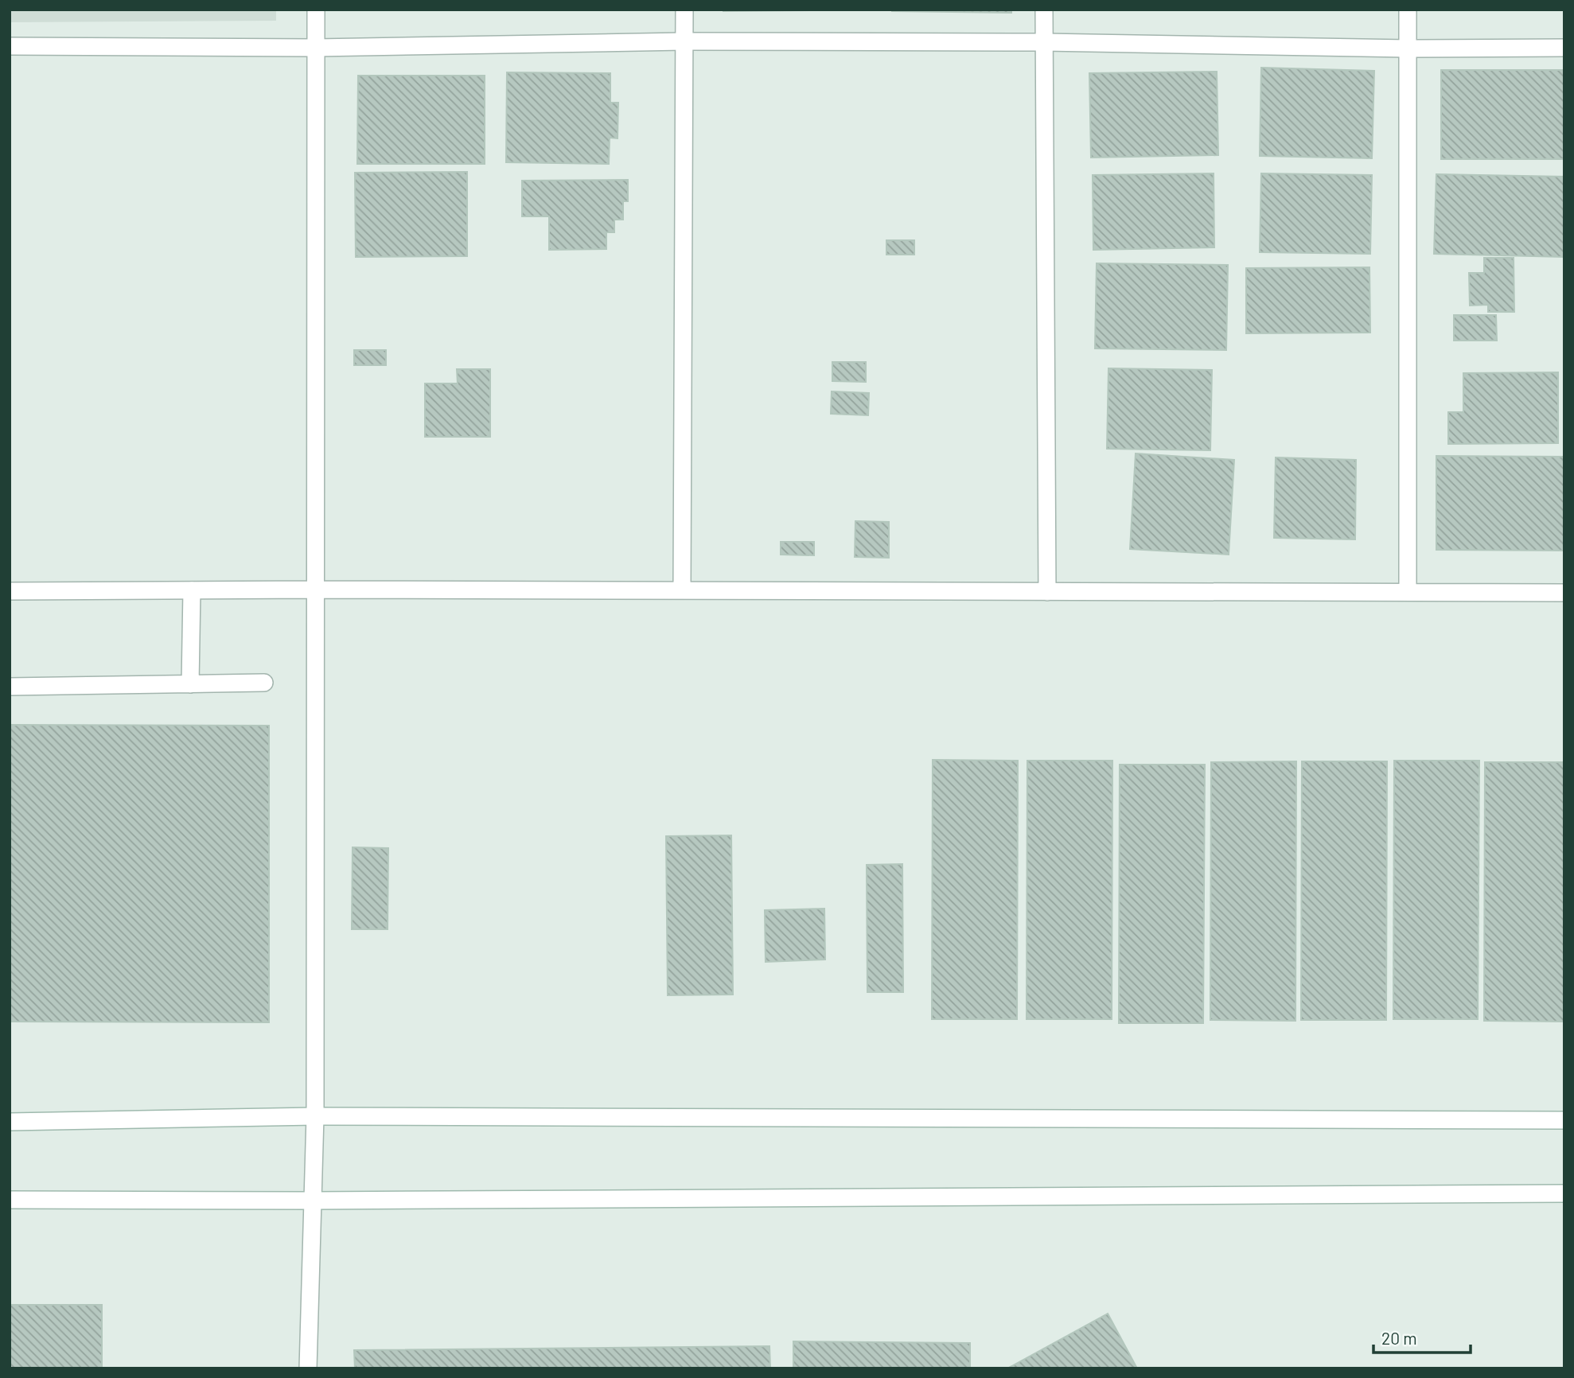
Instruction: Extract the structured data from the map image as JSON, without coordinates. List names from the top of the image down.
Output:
{
  "scale_bar": "20 m"
}
